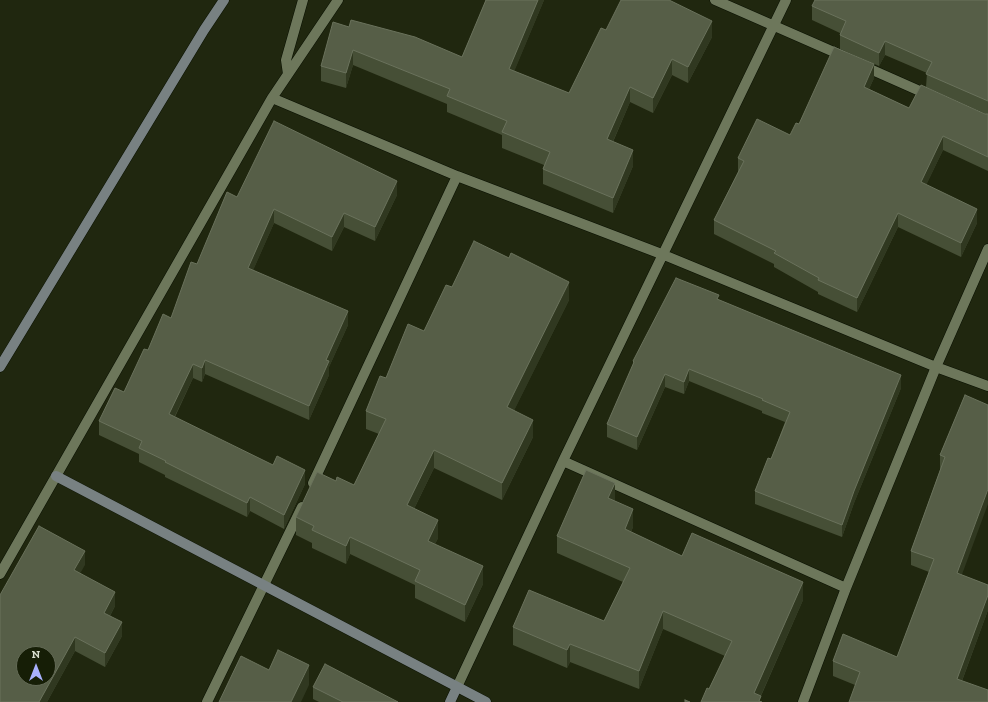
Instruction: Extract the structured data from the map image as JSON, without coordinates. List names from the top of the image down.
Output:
{
  "north": "top"
}
